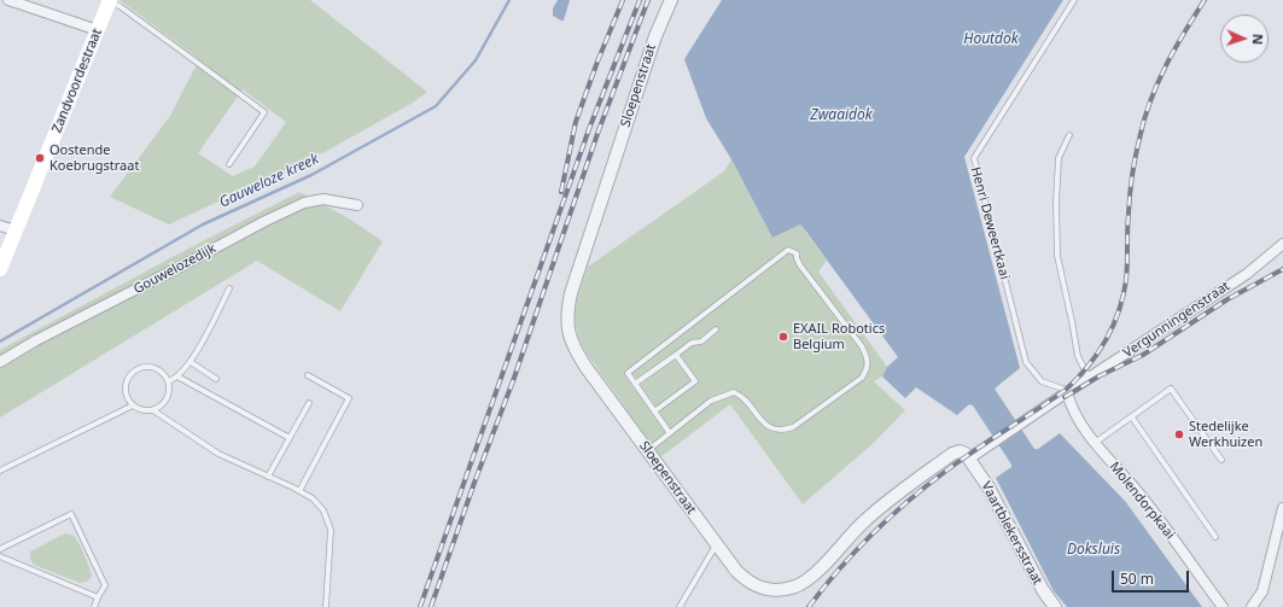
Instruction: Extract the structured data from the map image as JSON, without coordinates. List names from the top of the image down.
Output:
{
  "streets": {
    "main road": ["Zandvoordestraat"],
    "street": [
      "Sloepenstraat",
      "Gouwelozedijk",
      "Vergunningenstraat",
      "Molendorpkaai",
      "Vaartblekersstraat"
    ],
    "lane": ["Henri Deweertkaai"]
  },
  "crossings": [
    ["Sloepenstraat", "Vaartblekersstraat"],
    ["Henri Deweertkaai", "Vergunningenstraat"],
    ["Henri Deweertkaai", "Molendorpkaai"],
    ["Vergunningenstraat", "Molendorpkaai"]
  ],
  "water": [
    "Houtdok",
    "Zwaaidok",
    "Gauweloze kreek",
    "Doksluis"
  ],
  "places": ["Oostende Koebrugstraat", "EXAIL Robotics Belgium", "Stedelijke Werkhuizen"],
  "scale_bar": "50 m",
  "north": "right"
}
